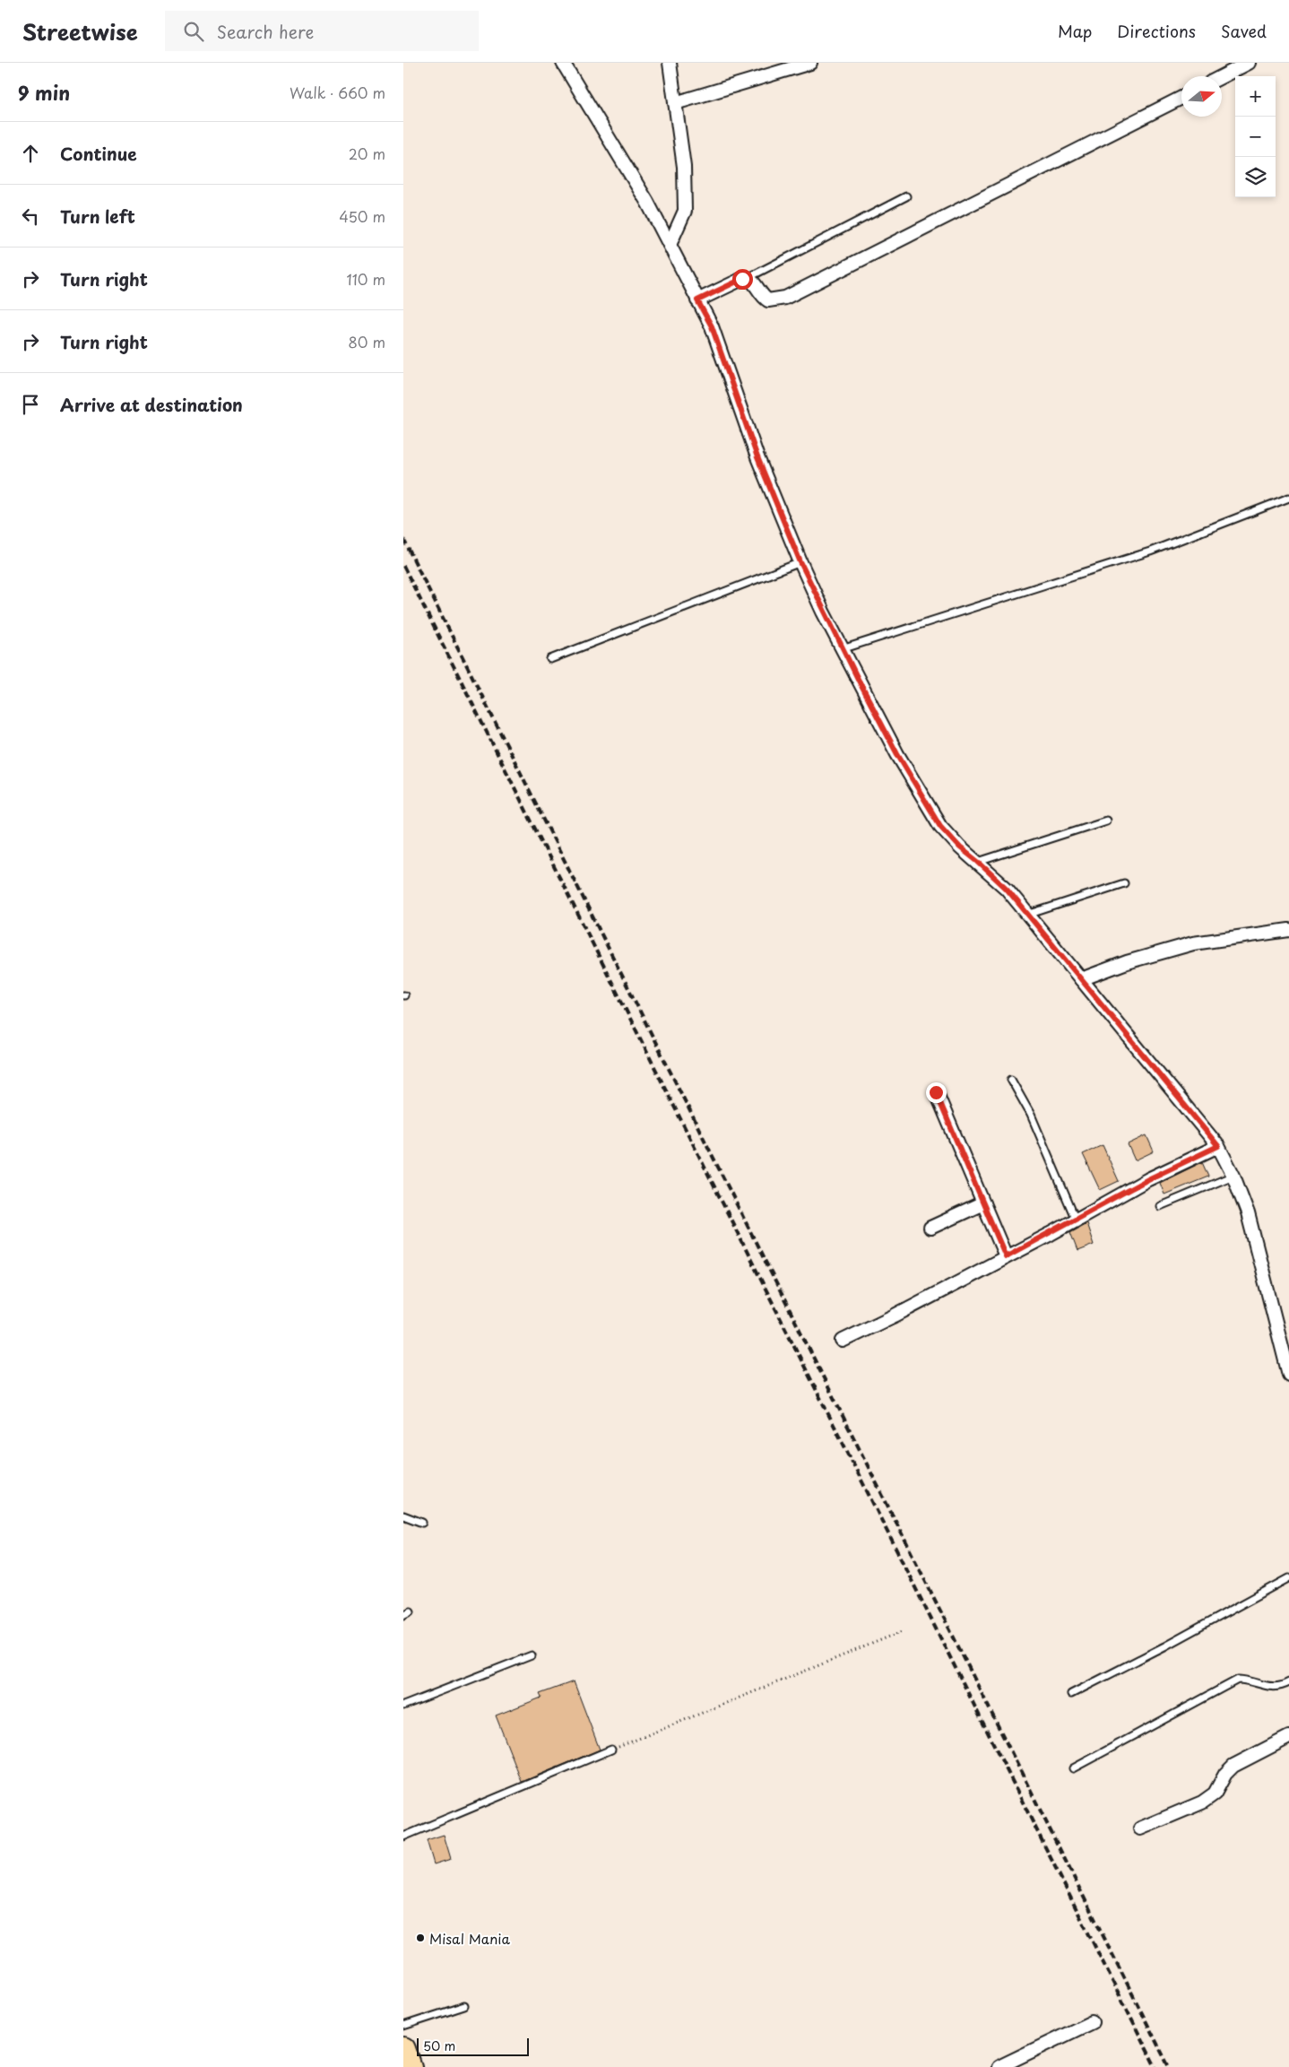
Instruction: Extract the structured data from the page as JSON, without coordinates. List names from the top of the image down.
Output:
{
  "places": ["Misal Mania"],
  "scale_bar": "50 m",
  "north": "right",
  "page": {
    "header": "Streetwise",
    "search": "Search here",
    "nav": ["Map", "Directions", "Saved"],
    "heading": ["9 min", "Walk · 660 m"],
    "map_buttons": ["+", "−"],
    "list": [
      ["Continue", "20 m"],
      ["Turn left", "450 m"],
      ["Turn right", "110 m"],
      ["Turn right", "80 m"],
      "Arrive at destination"
    ],
    "scale": "50 m"
  }
}
